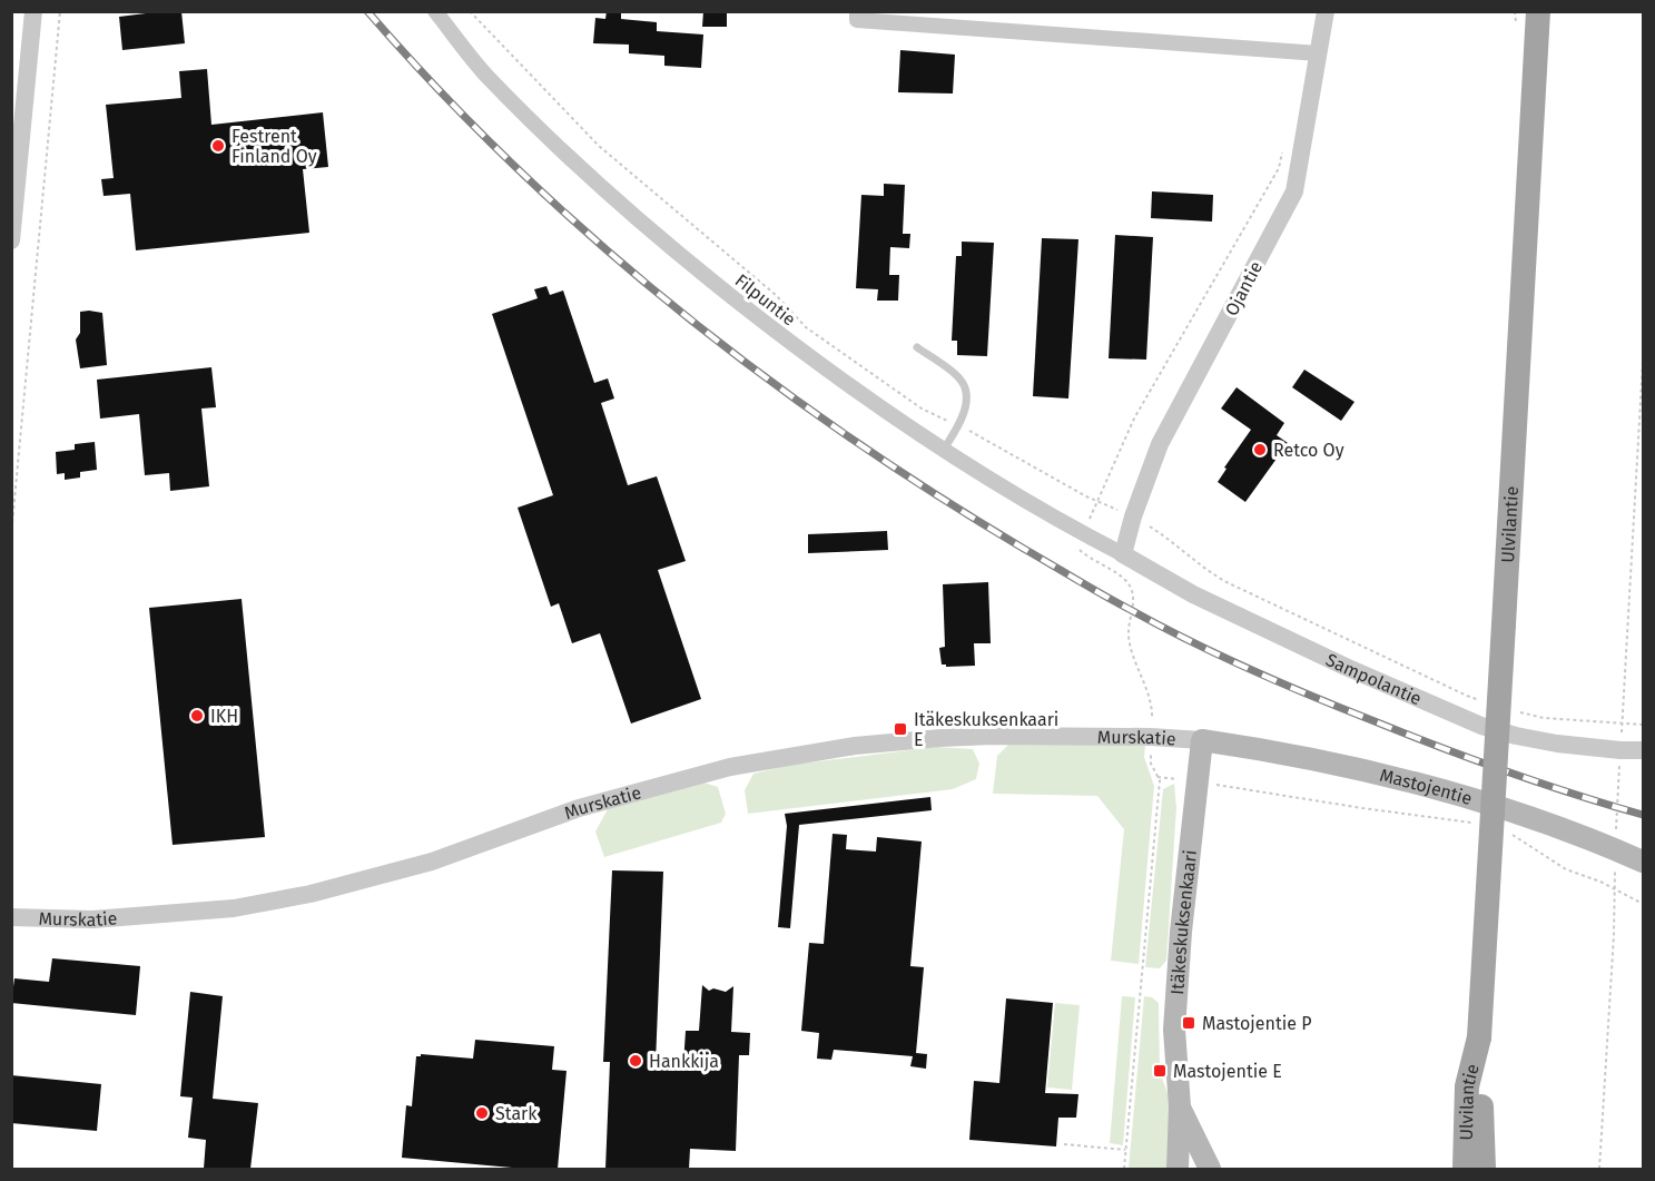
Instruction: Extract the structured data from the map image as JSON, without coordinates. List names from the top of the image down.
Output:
{
  "streets": {
    "main road": ["Ulvilantie", "Mastojentie", "Itäkeskuksenkaari"],
    "street": [
      "Ojantie",
      "Filpuntie",
      "Sampolantie",
      "Murskatie"
    ]
  },
  "crossings": [
    ["Ojantie", "Filpuntie"],
    ["Ojantie", "Sampolantie"],
    ["Filpuntie", "Sampolantie"],
    ["Murskatie", "Mastojentie"],
    ["Murskatie", "Itäkeskuksenkaari"],
    ["Mastojentie", "Itäkeskuksenkaari"]
  ],
  "places": {
    "other": [
      "Festrent Finland Oy",
      "Retco Oy",
      "IKH",
      "Hankkija",
      "Stark"
    ],
    "transit": ["Itäkeskuksenkaari E", "Mastojentie P", "Mastojentie E"]
  }
}
